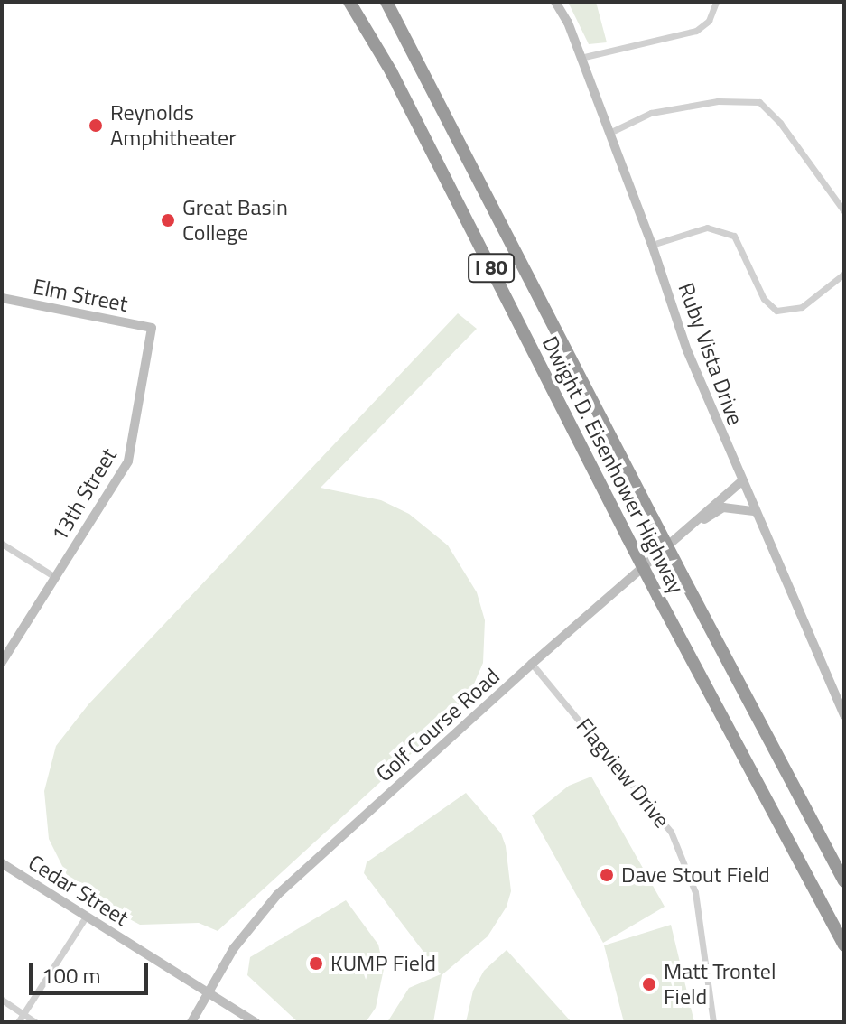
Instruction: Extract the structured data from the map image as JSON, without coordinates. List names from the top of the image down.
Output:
{
  "streets": {
    "highway": ["I 80", "Dwight D. Eisenhower Highway"],
    "street": [
      "Elm Street",
      "Ruby Vista Drive",
      "13th Street",
      "Golf Course Road",
      "Flagview Drive",
      "Cedar Street"
    ]
  },
  "crossings": [
    ["Elm Street", "13th Street"],
    ["Ruby Vista Drive", "Golf Course Road"],
    ["Golf Course Road", "Flagview Drive"],
    ["Golf Course Road", "Cedar Street"]
  ],
  "places": [
    "Reynolds Amphitheater",
    "Great Basin College",
    "Dave Stout Field",
    "KUMP Field",
    "Matt Trontel Field"
  ],
  "scale_bar": "100 m"
}
